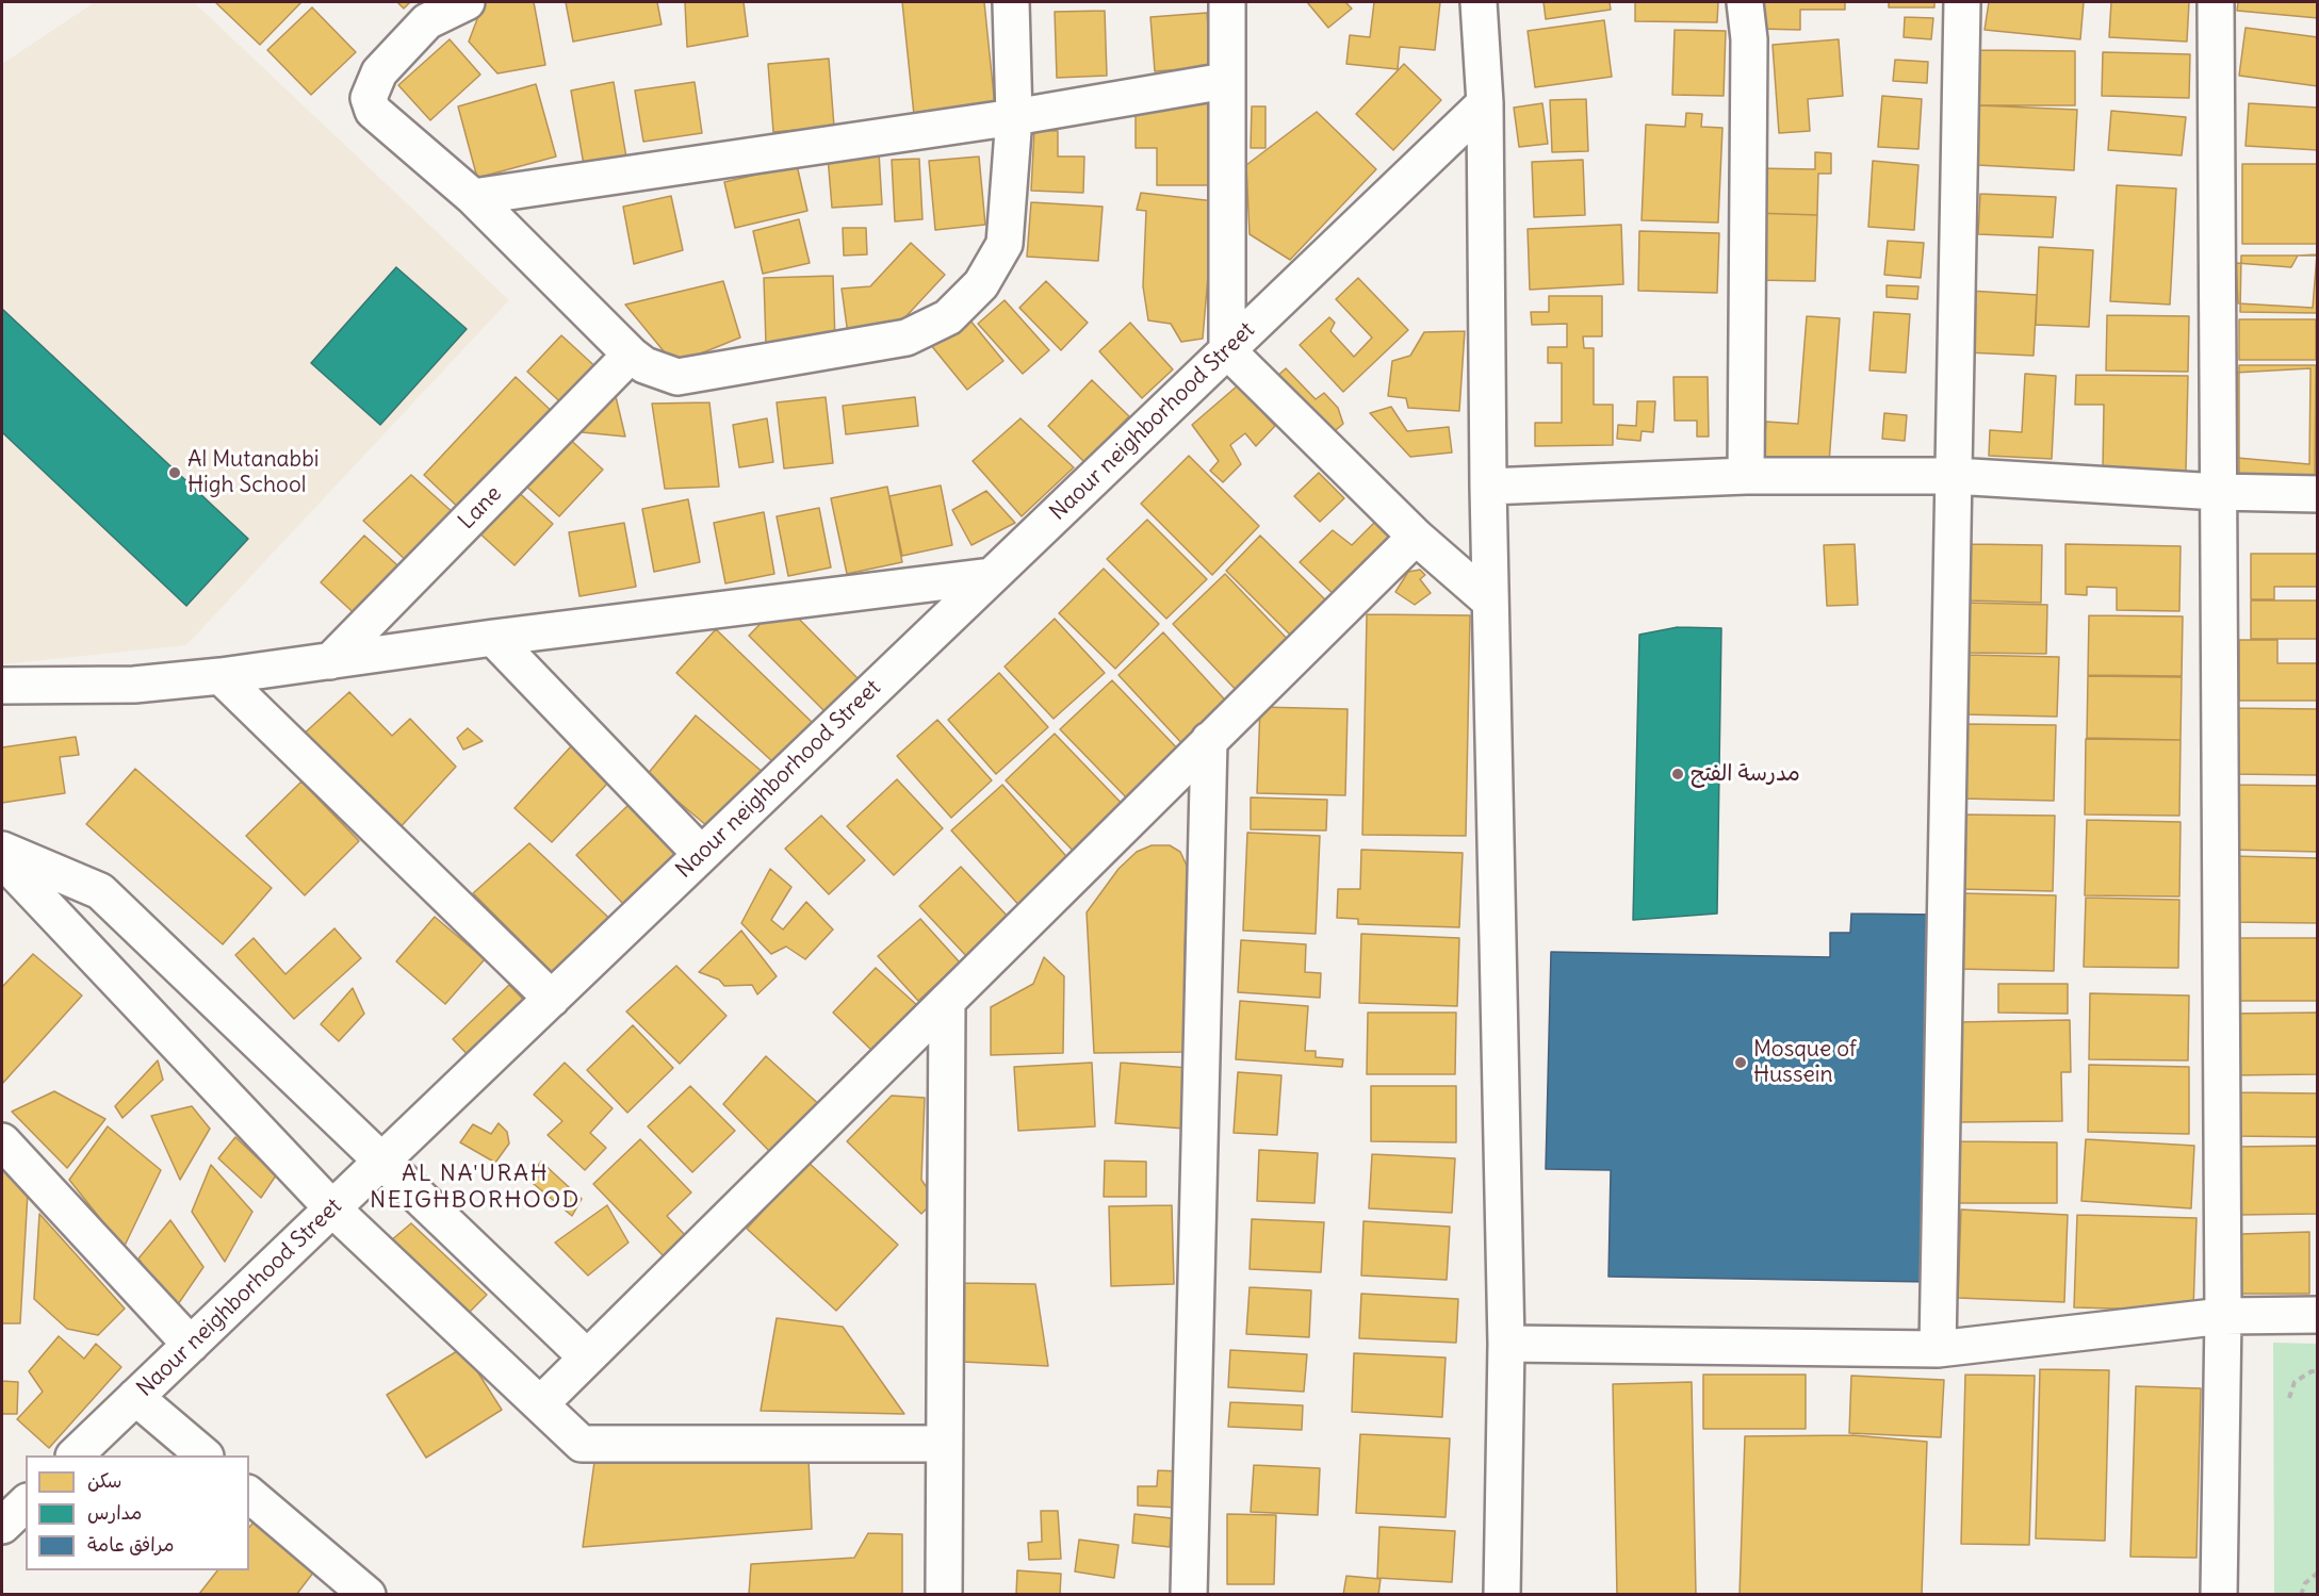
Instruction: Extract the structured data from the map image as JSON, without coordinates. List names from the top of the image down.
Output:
{
  "streets": {
    "street": ["Naour neighborhood Street", "Lane"]
  },
  "districts": ["AL NA'URAH NEIGHBORHOOD"],
  "places": ["Al Mutanabbi High School", "مدرسة الفتح", "Mosque of Hussein"],
  "legend": ["سكن", "مدارس", "مرافق عامة"]
}
